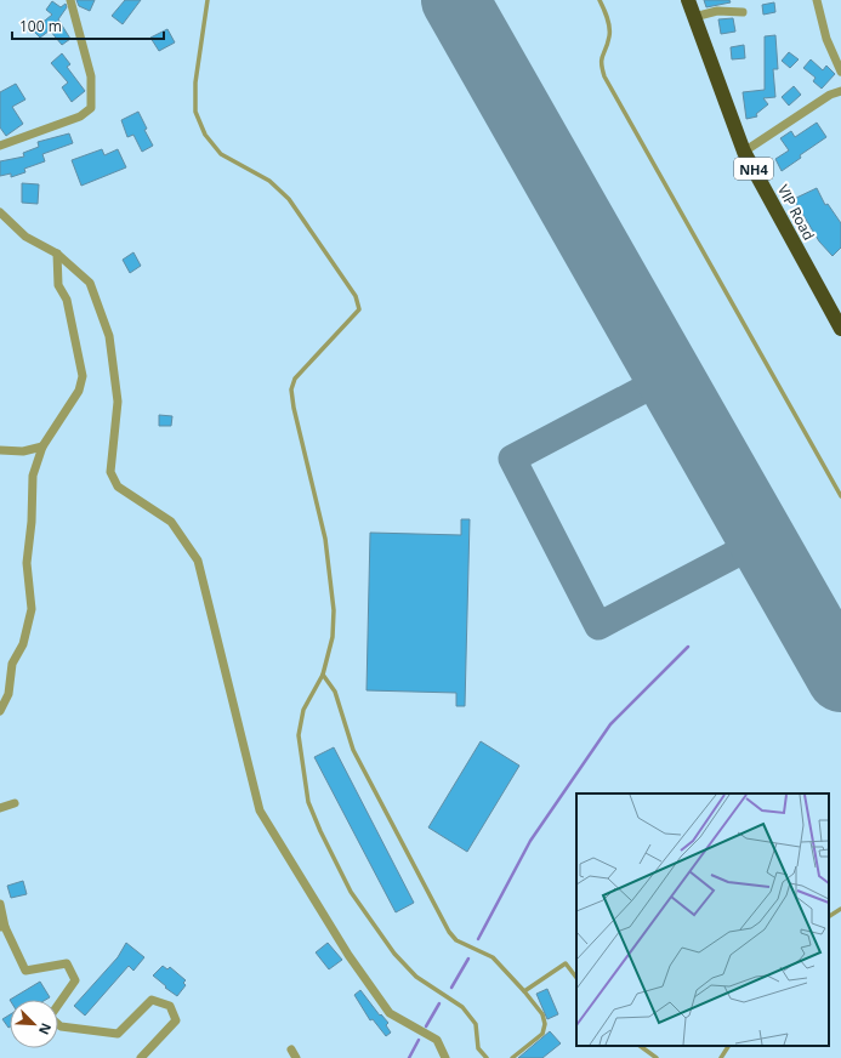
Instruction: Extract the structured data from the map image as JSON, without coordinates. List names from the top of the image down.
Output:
{
  "streets": {
    "highway": ["NH4", "VIP Road"]
  },
  "scale_bar": "100 m",
  "north": "bottom right"
}
